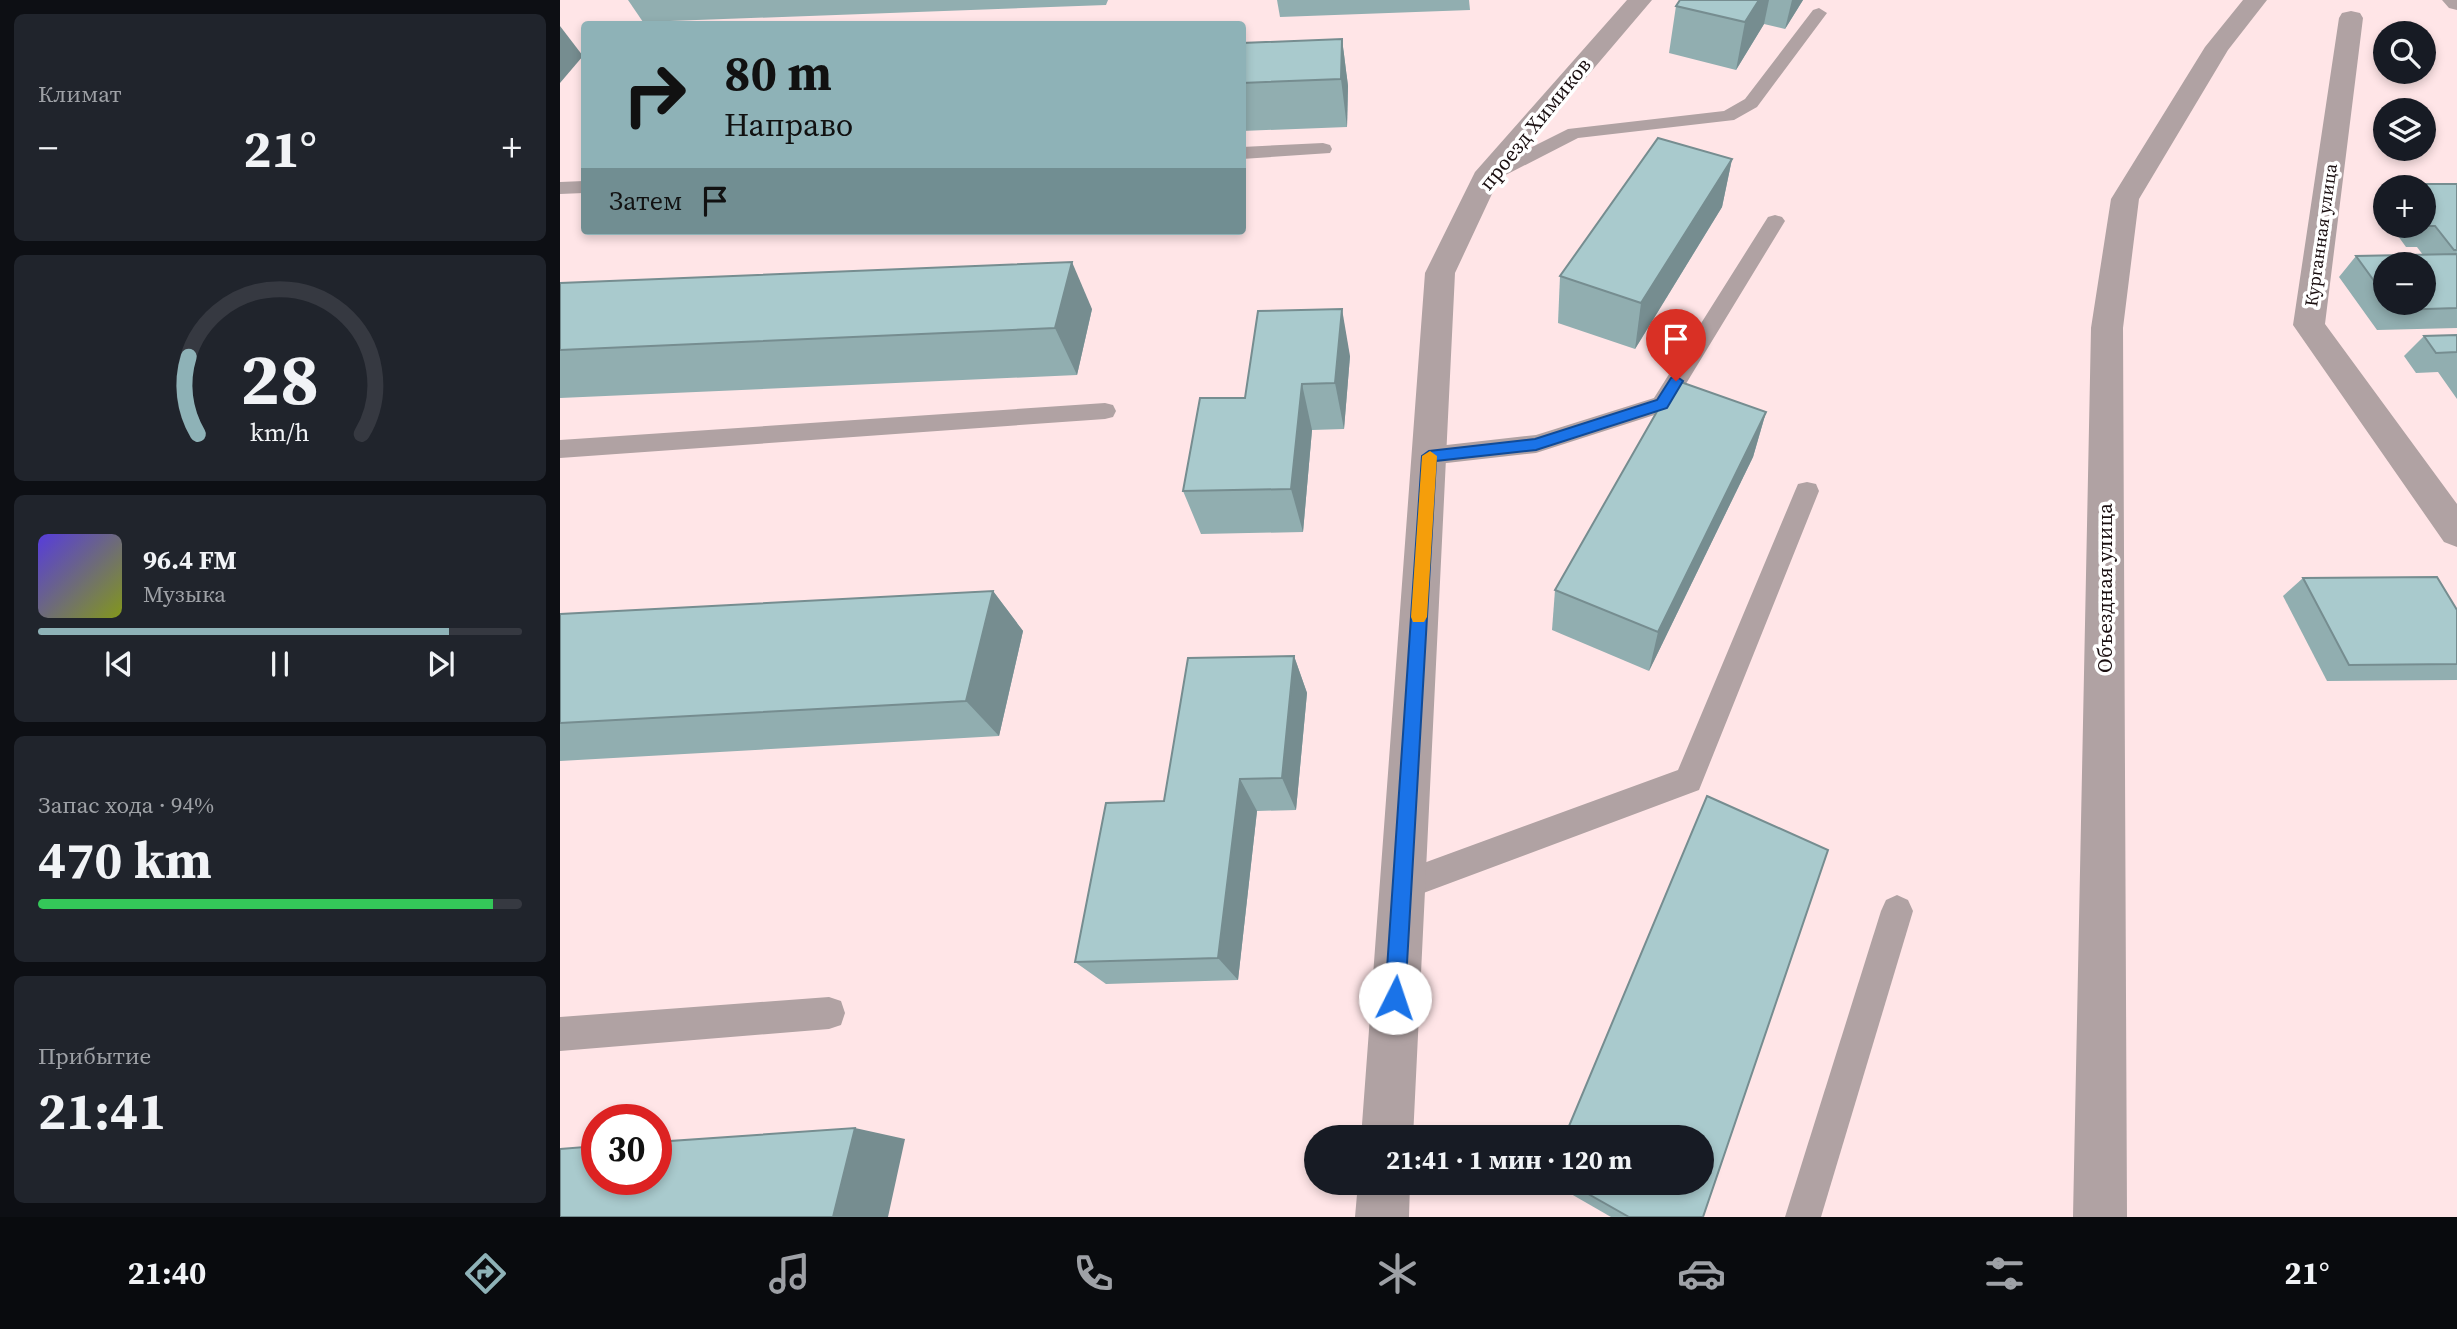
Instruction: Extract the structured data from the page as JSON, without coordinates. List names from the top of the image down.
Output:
{
  "streets": {
    "street": ["проезд Химиков", "Курганная улица", "Объездная улица"]
  },
  "page": {
    "tile": [
      "Климат",
      ["Запас хода · 94%", "470 km"],
      ["Прибытие", "21:41"]
    ],
    "map_buttons": ["+", "−"],
    "turn": ["80 m", "Направо"],
    "heat": ["−", "21°", "+"],
    "then": "Затем",
    "song": ["96.4 FM", "Музыка"],
    "limit": "30",
    "trip": "21:41 · 1 мин · 120 m",
    "tabs": ["21:40", "21°"],
    "gauge": ["28", "km/h"]
  }
}
